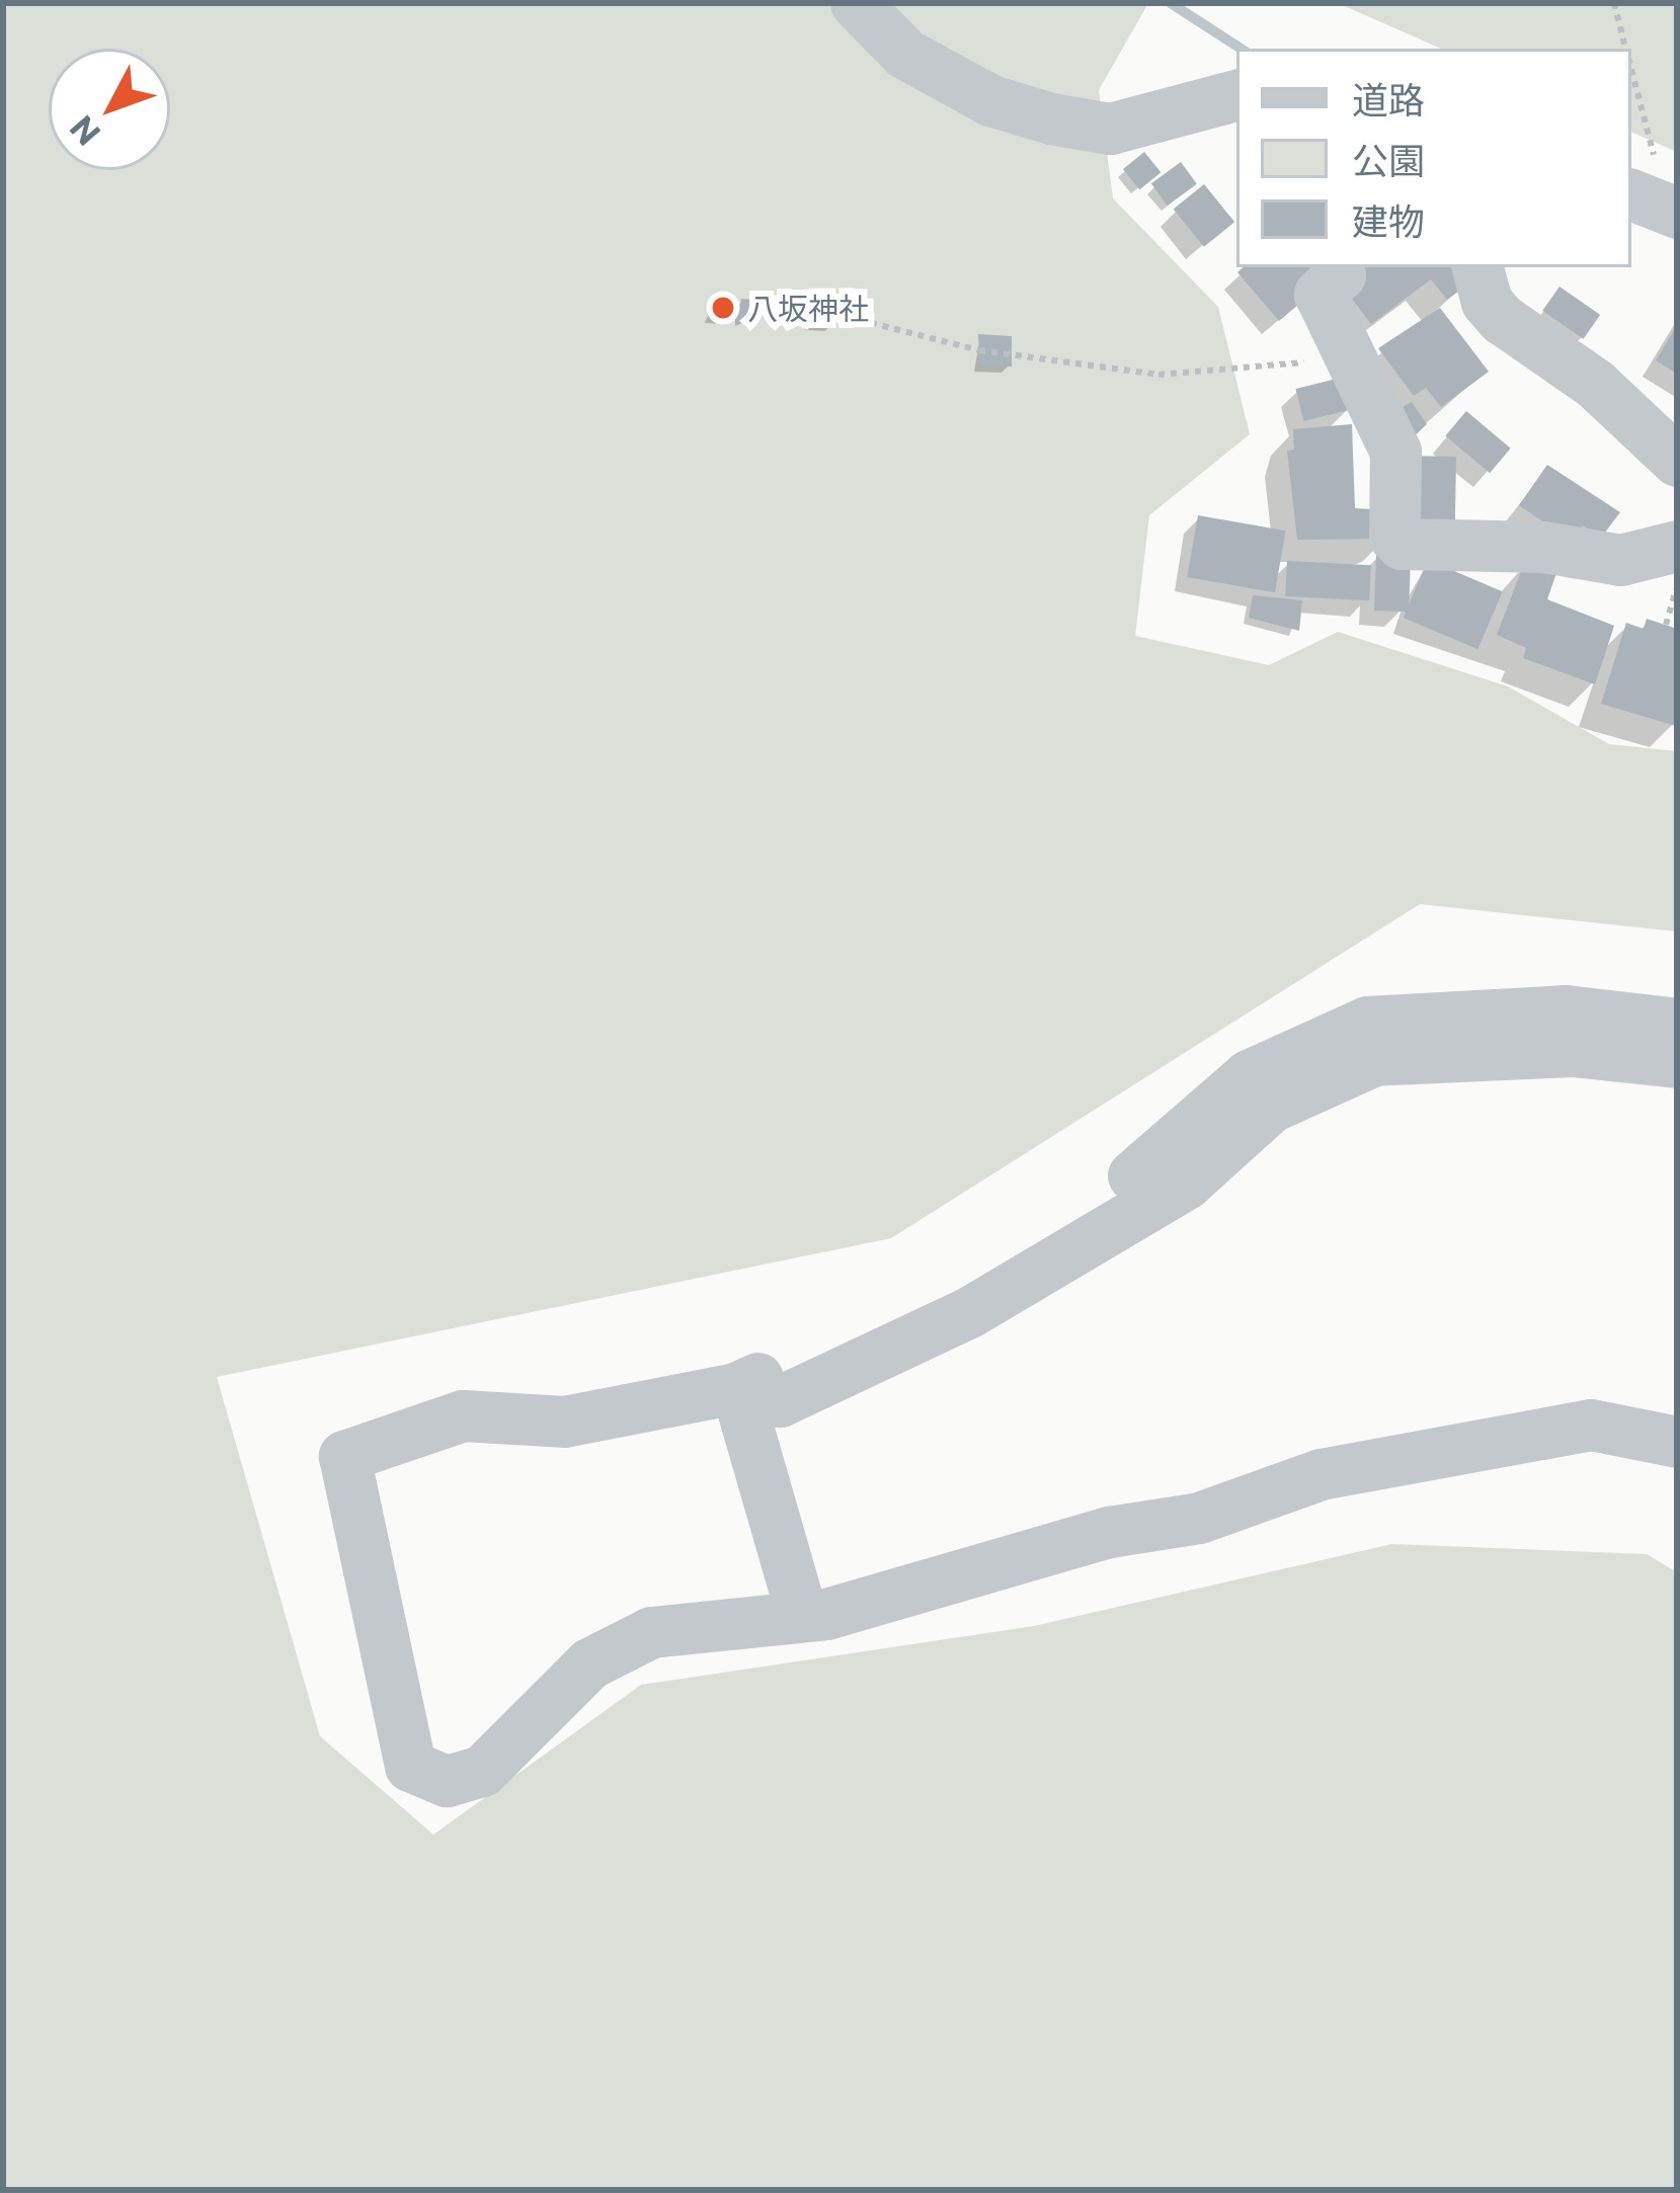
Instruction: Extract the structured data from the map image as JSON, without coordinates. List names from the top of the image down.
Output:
{
  "places": ["八坂神社"],
  "legend": ["道路", "公園", "建物"],
  "north": "bottom left"
}
